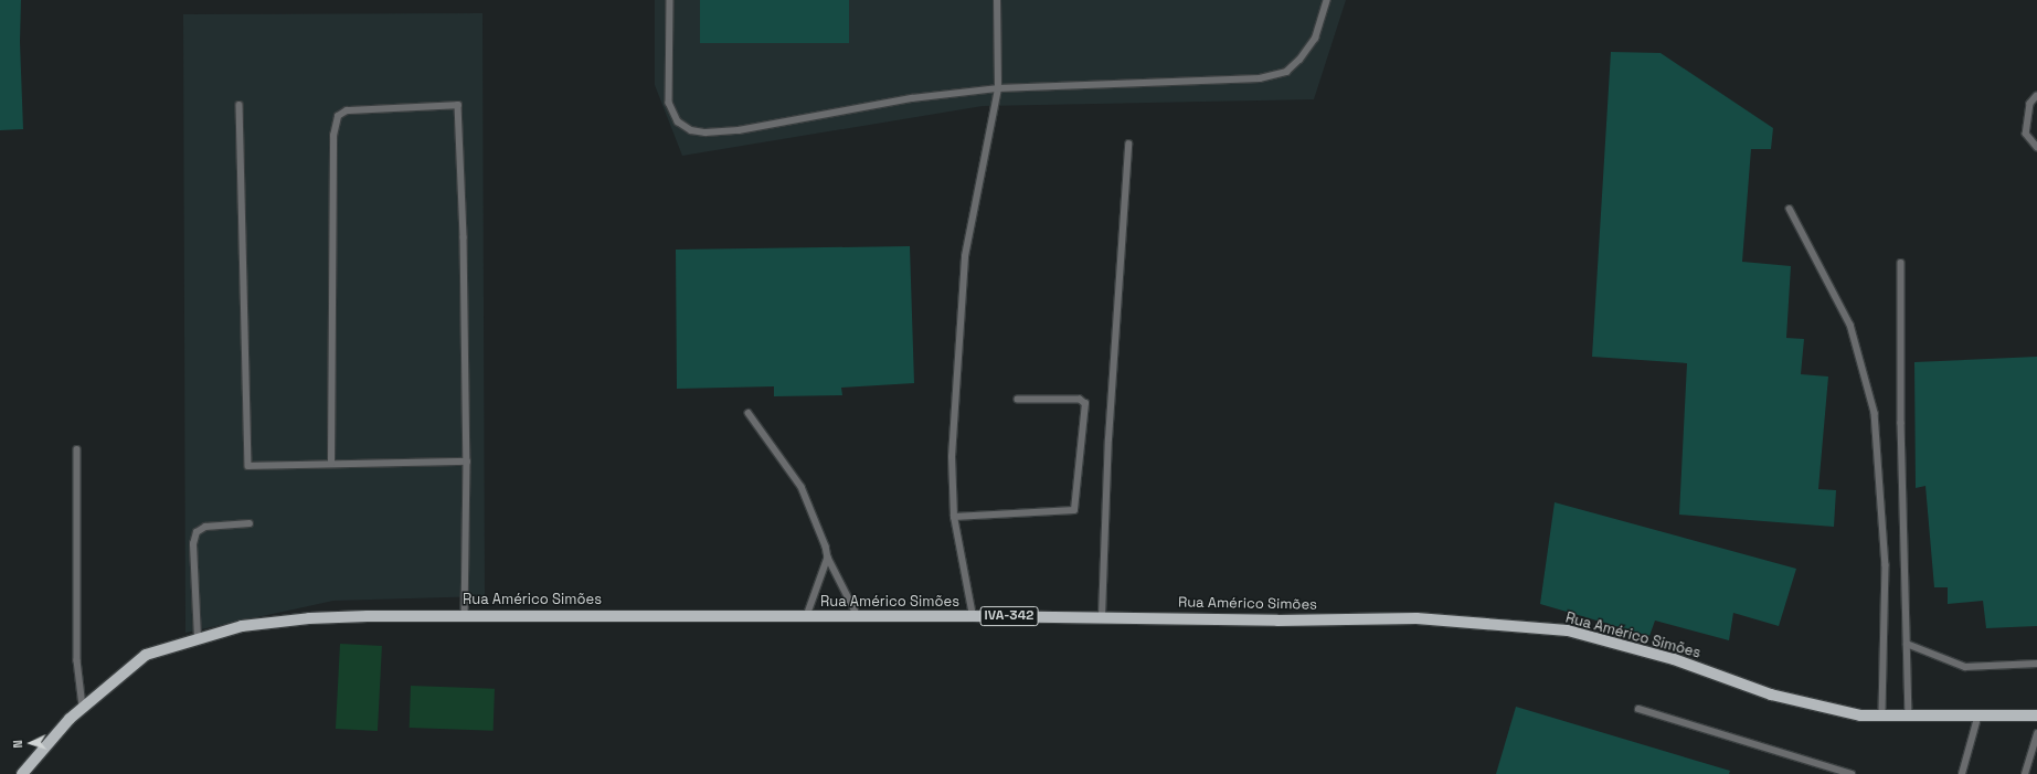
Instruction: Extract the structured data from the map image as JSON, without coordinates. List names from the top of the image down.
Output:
{
  "streets": {
    "main road": ["Rua Américo Simões", "IVA-342"]
  },
  "north": "left"
}
